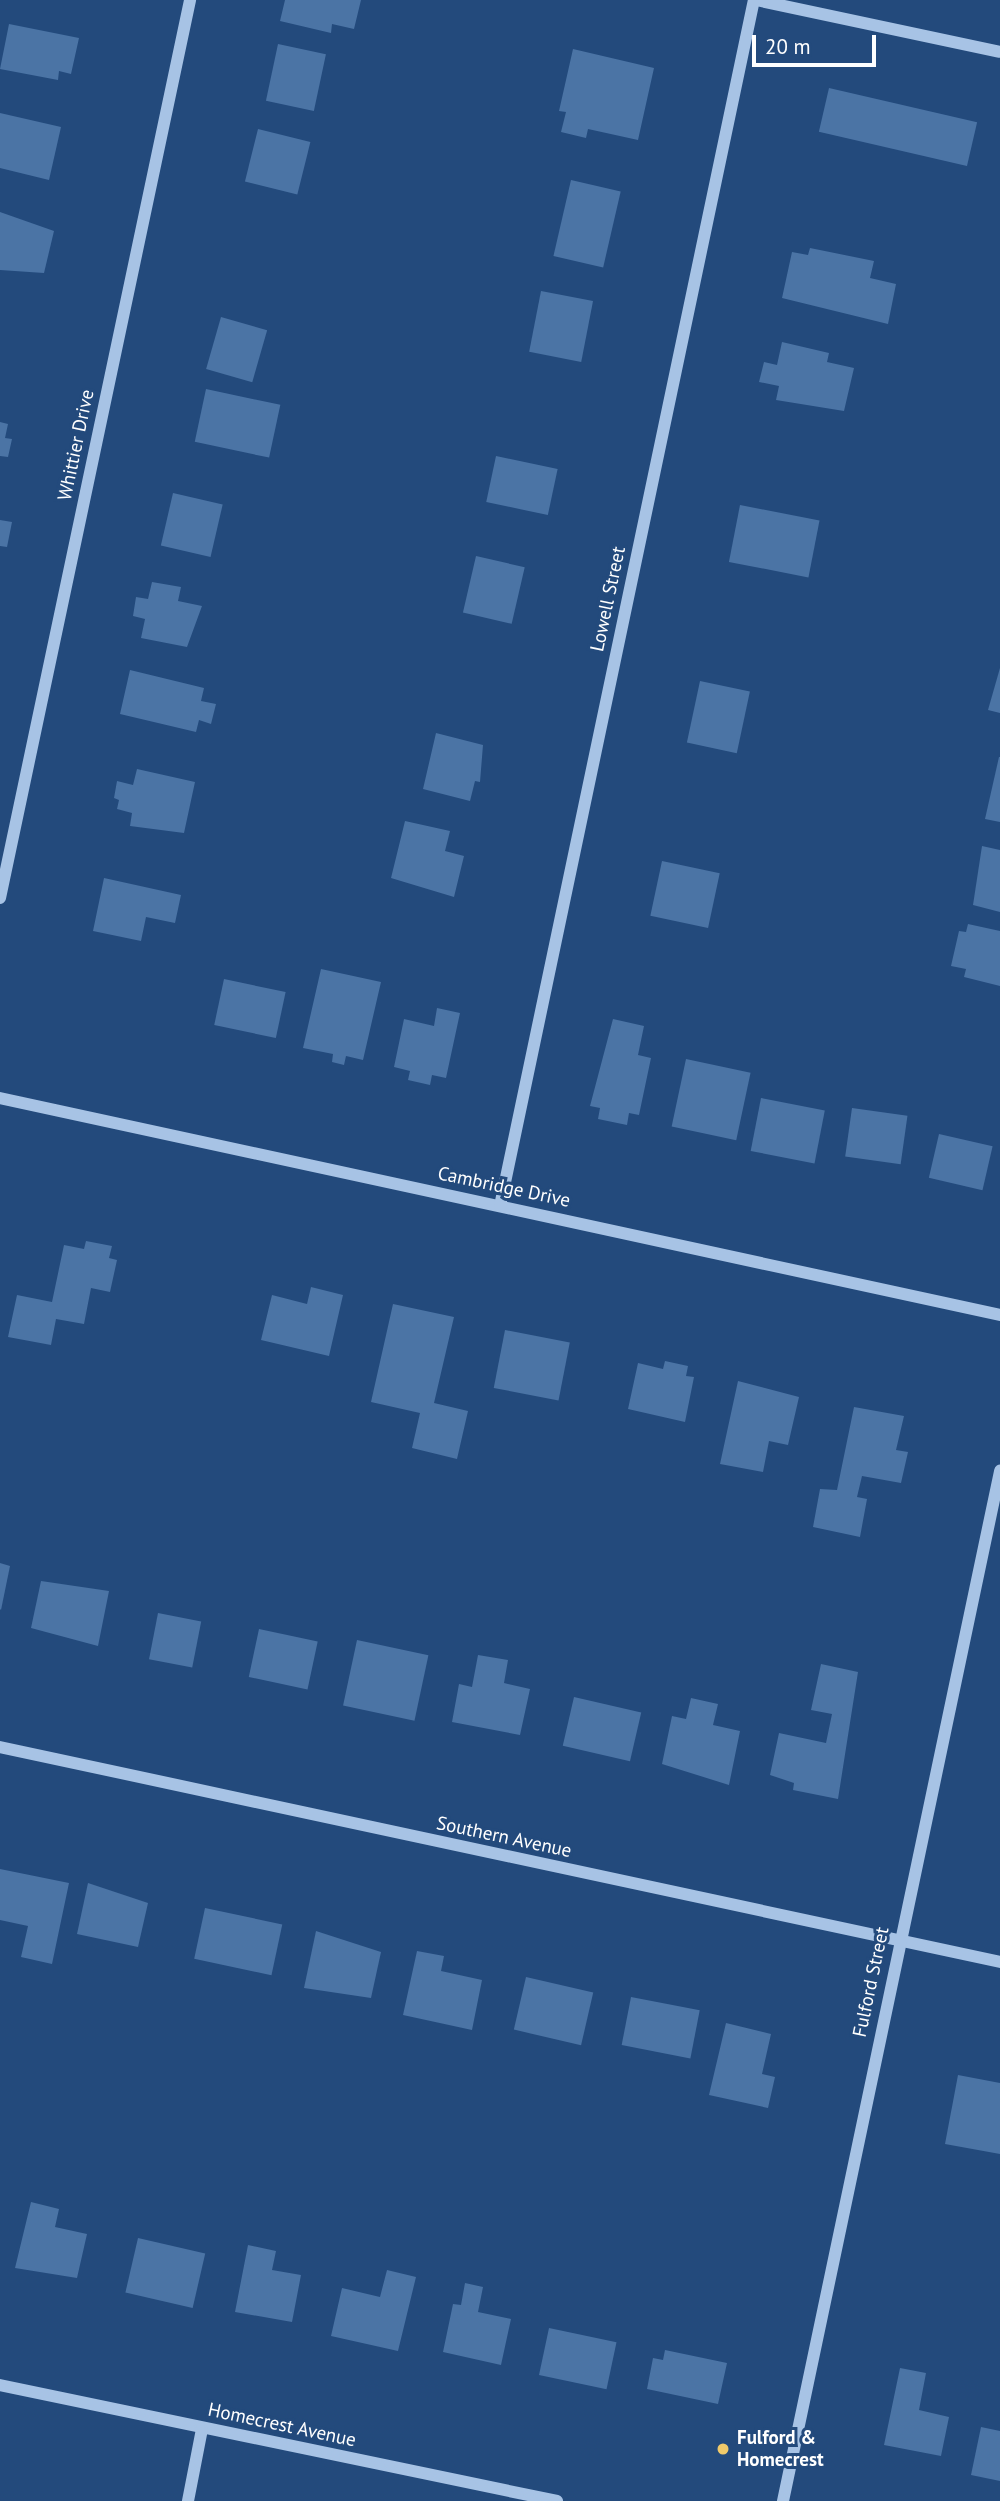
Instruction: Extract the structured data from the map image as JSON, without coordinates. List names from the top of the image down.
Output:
{
  "streets": {
    "street": [
      "Whittier Drive",
      "Lowell Street",
      "Cambridge Drive",
      "Southern Avenue",
      "Fulford Street",
      "Homecrest Avenue"
    ]
  },
  "crossings": [
    ["Lowell Street", "Cambridge Drive"],
    ["Southern Avenue", "Fulford Street"]
  ],
  "places": ["Fulford & Homecrest"],
  "scale_bar": "20 m"
}
